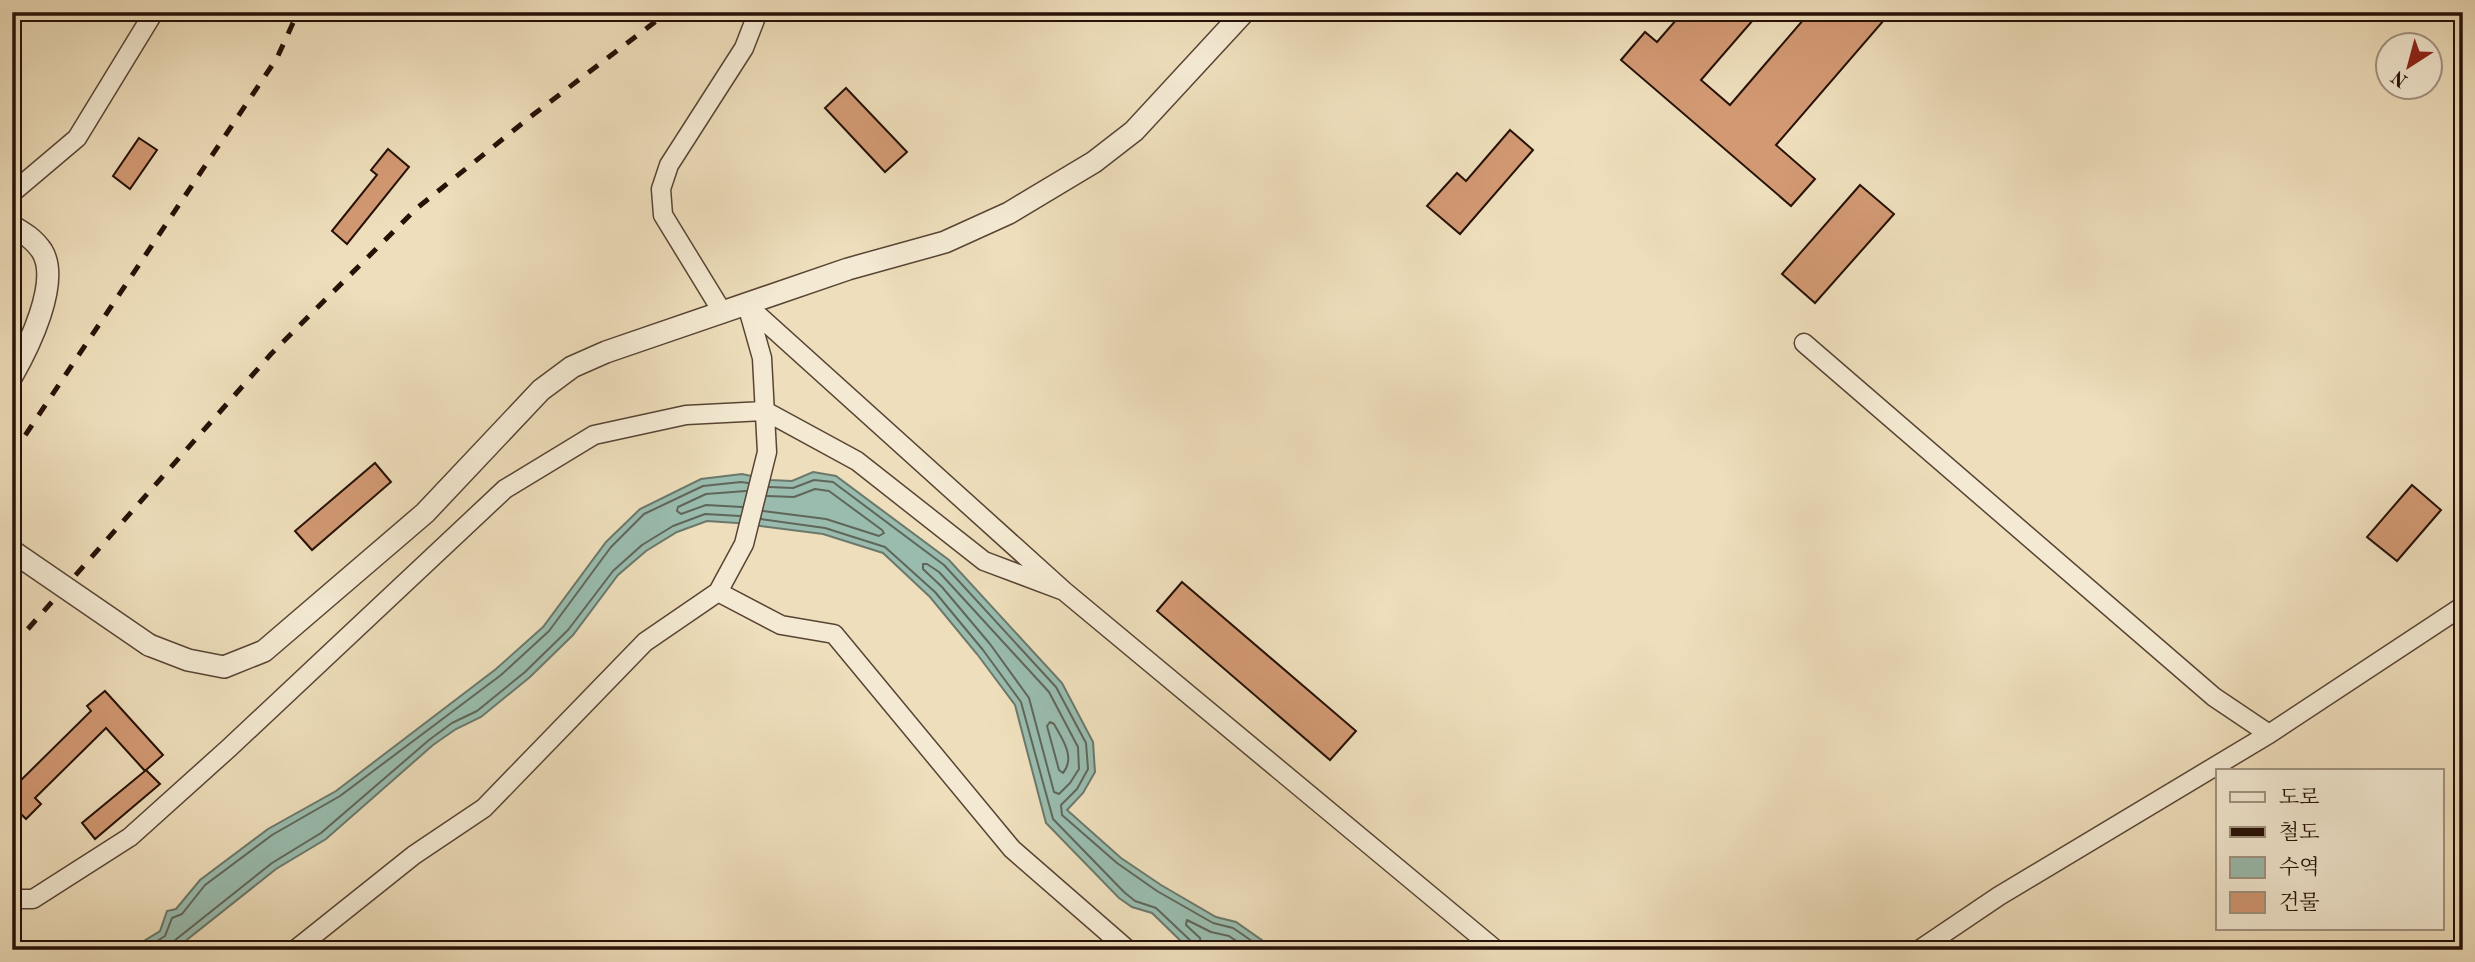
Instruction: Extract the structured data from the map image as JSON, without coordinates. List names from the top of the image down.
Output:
{
  "legend": [
    "도로",
    "철도",
    "수역",
    "건물"
  ],
  "north": "bottom left"
}
